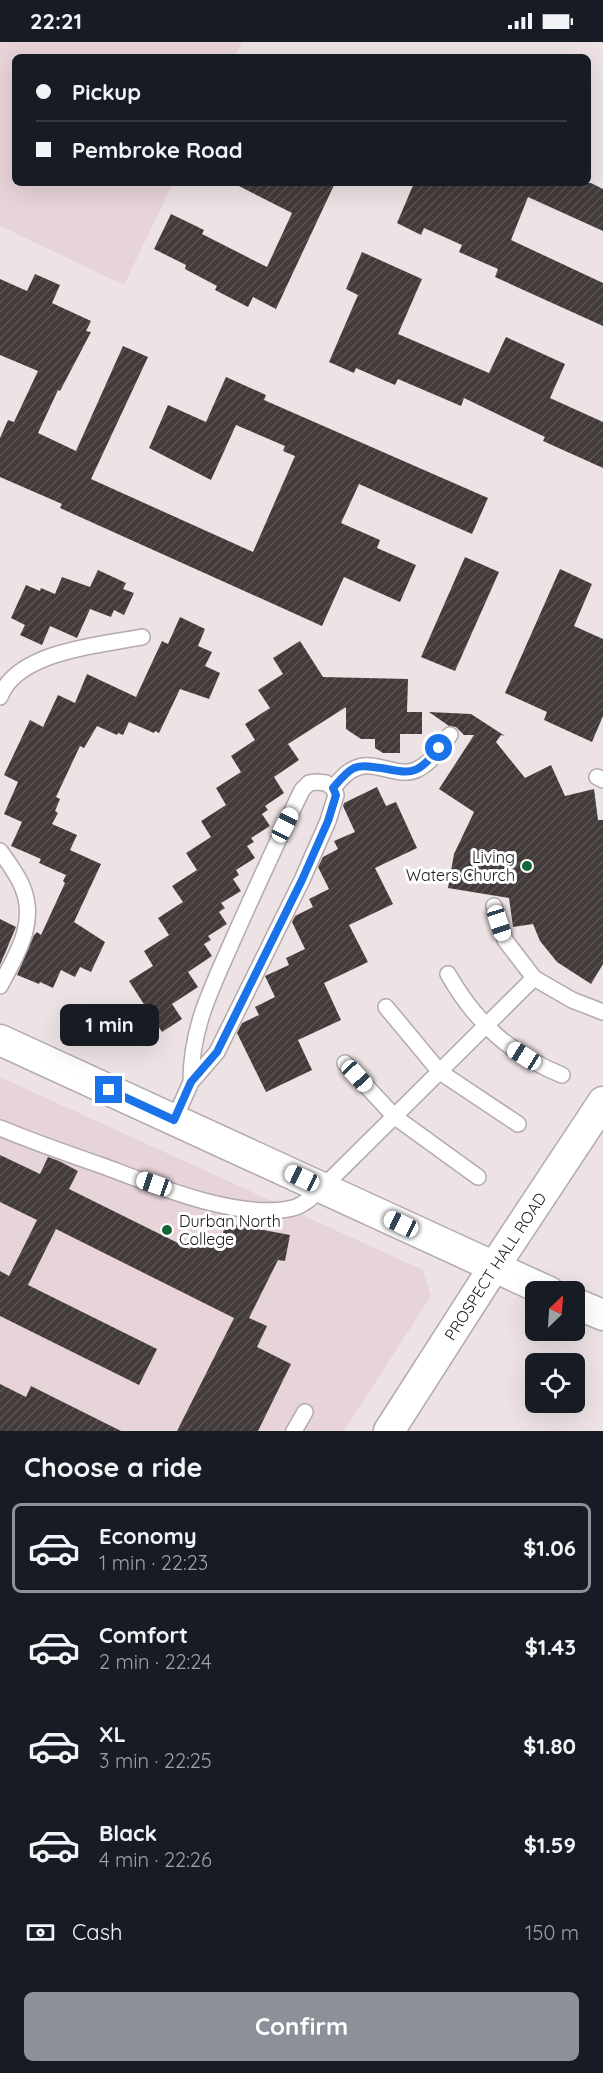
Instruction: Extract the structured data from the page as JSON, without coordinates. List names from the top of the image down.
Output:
{
  "streets": {
    "street": ["PROSPECT HALL ROAD"]
  },
  "places": ["Living Waters Church", "Durban North College"],
  "north": "top right",
  "page": {
    "status": "22:21",
    "banner": ["Pickup", "Pembroke Road"],
    "bubble": "1 min",
    "heading": "Choose a ride",
    "list": [
      {
        "name": "Economy",
        "note": "1 min · 22:23",
        "value": "$1.06"
      },
      {
        "name": "Comfort",
        "note": "2 min · 22:24",
        "value": "$1.43"
      },
      {
        "name": "XL",
        "note": "3 min · 22:25",
        "value": "$1.80"
      },
      {
        "name": "Black",
        "note": "4 min · 22:26",
        "value": "$1.59"
      }
    ],
    "pay": ["Cash", "150 m"],
    "buttons": "Confirm"
  }
}
